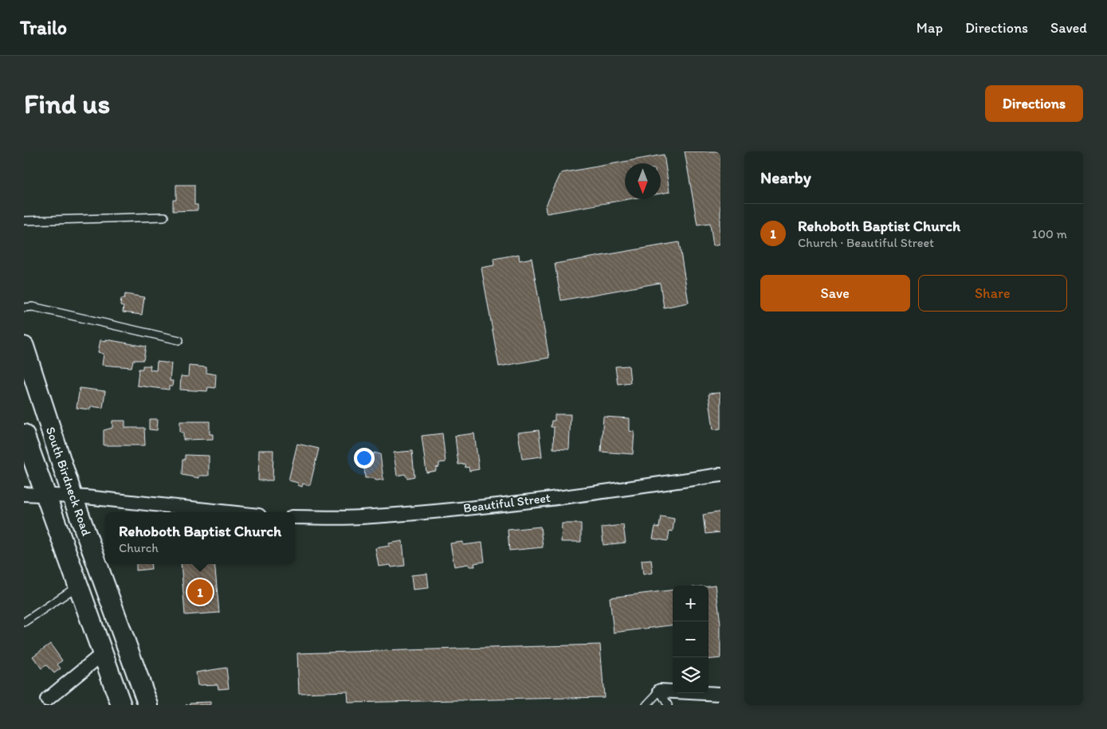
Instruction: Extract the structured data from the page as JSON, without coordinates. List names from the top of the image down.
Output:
{
  "streets": {
    "main road": ["South Birdneck Road"],
    "street": ["Beautiful Street"]
  },
  "north": "bottom",
  "page": {
    "header": "Trailo",
    "nav": ["Map", "Directions", "Saved"],
    "buttons": [
      "Directions",
      ["Save", "Share"]
    ],
    "title": "Find us",
    "heading": "Nearby",
    "list": [
      {
        "mark": "1",
        "name": "Rehoboth Baptist Church",
        "note": "Church · Beautiful Street",
        "value": "100 m"
      }
    ],
    "popup": ["Rehoboth Baptist Church", "Church"],
    "pins": "1",
    "map_buttons": ["+", "−"]
  }
}
